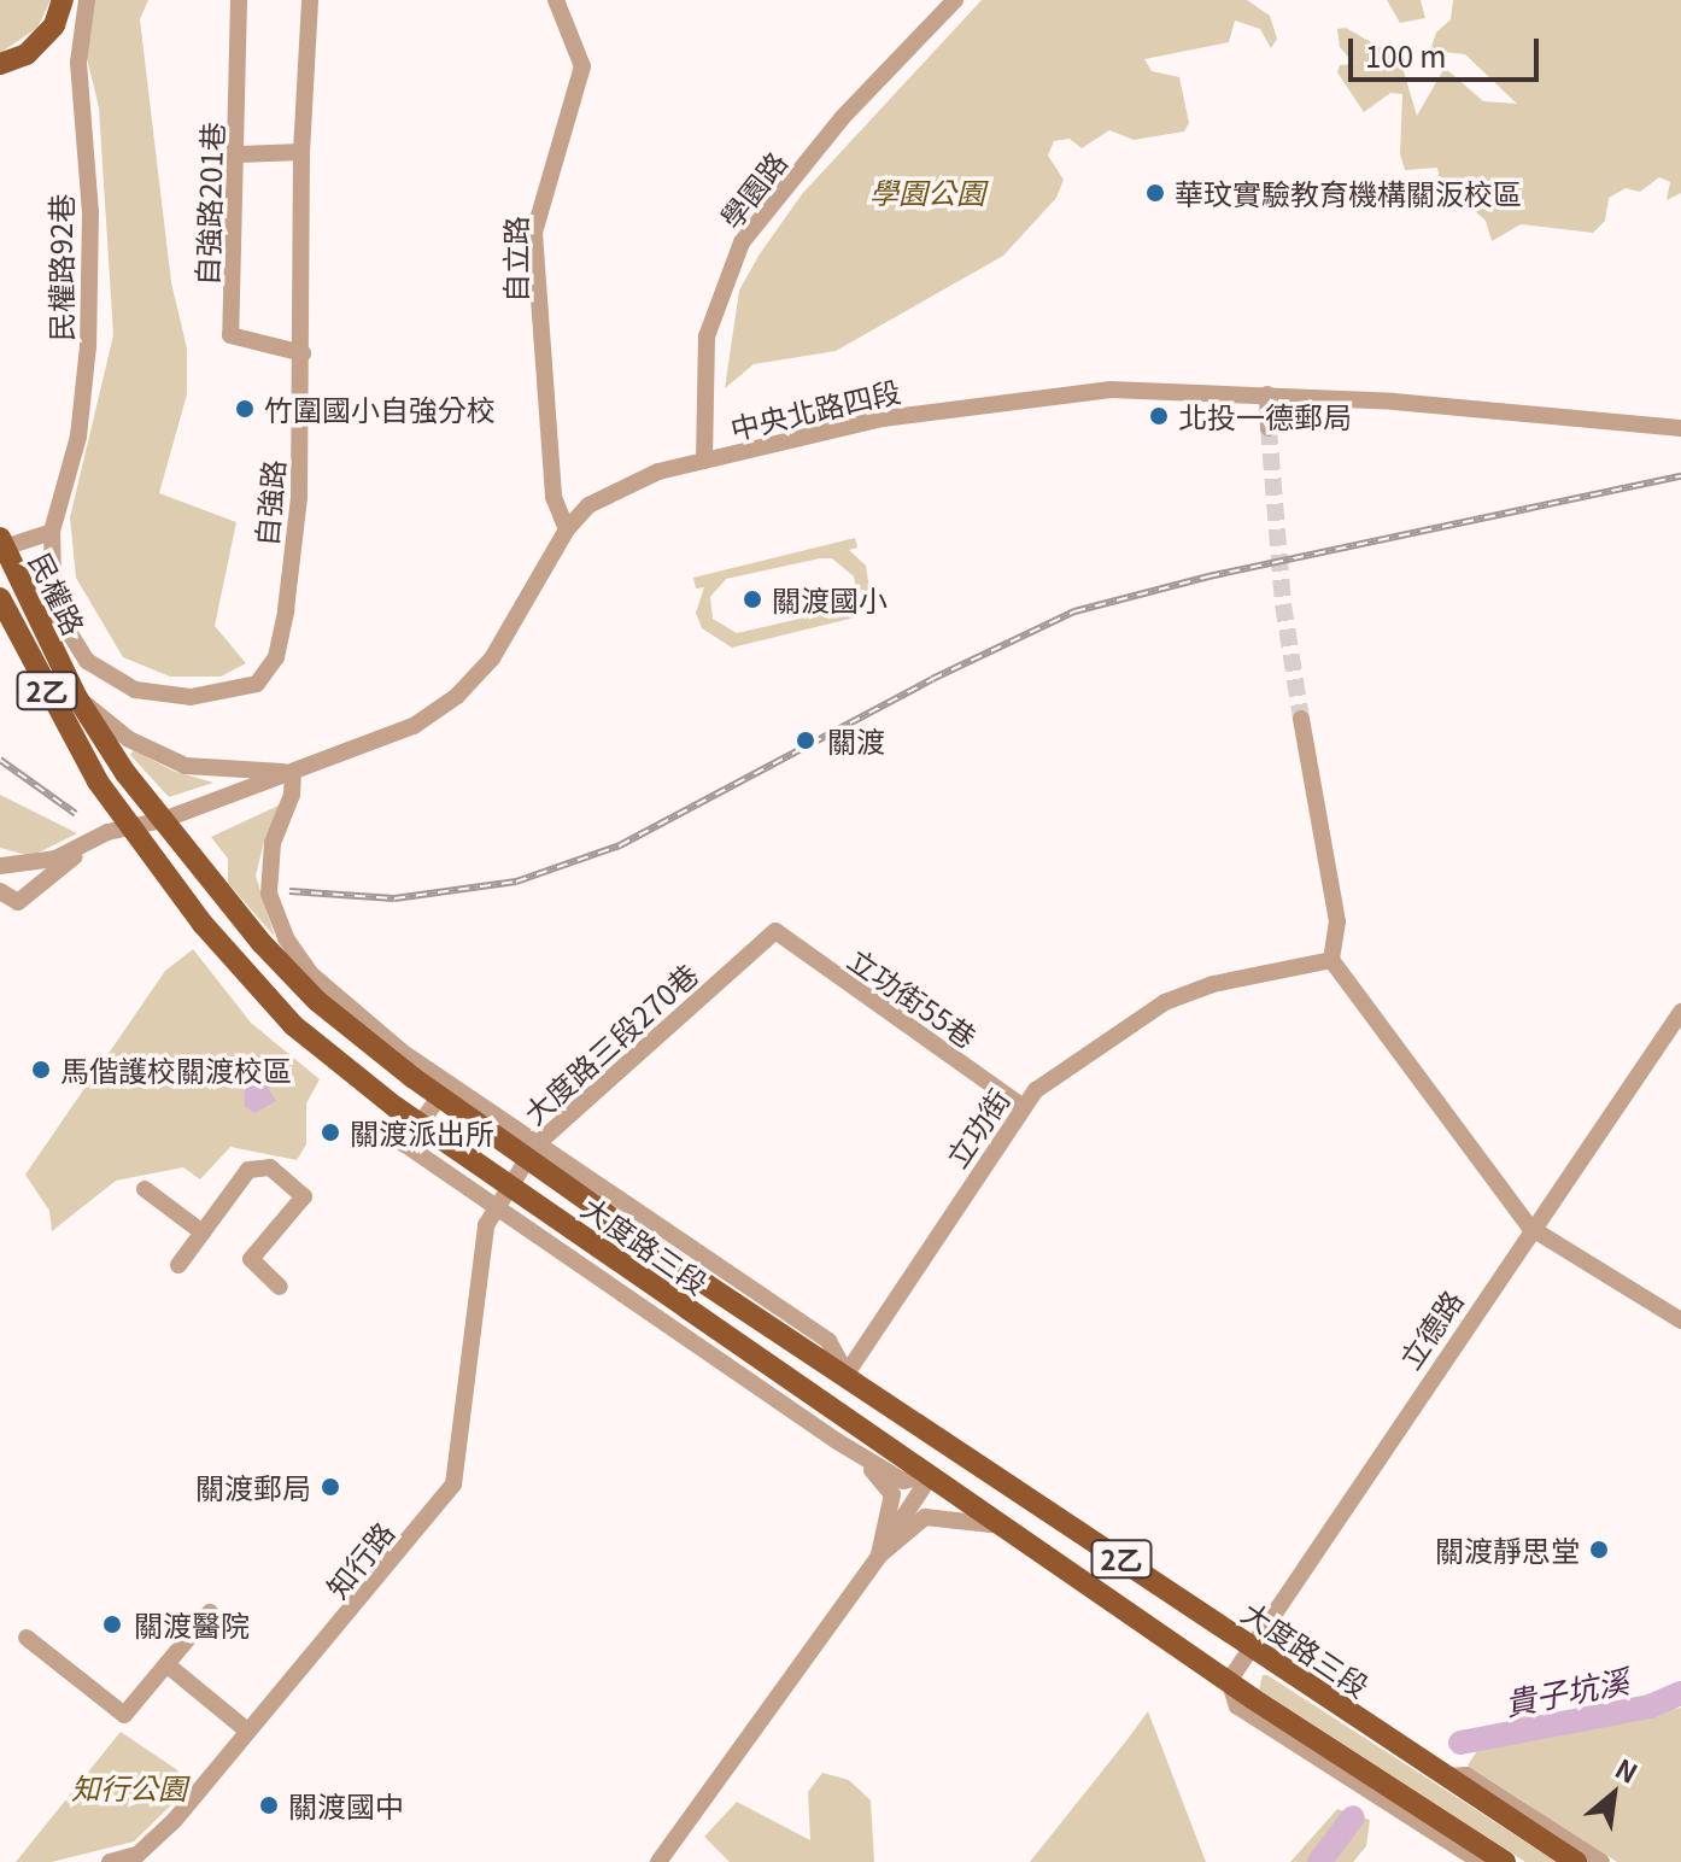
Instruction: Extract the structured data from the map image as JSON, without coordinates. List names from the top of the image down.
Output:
{
  "streets": {
    "main road": ["民權路", "2乙", "大度路三段"],
    "street": [
      "學園路",
      "自強路201巷",
      "自立路",
      "民權路92巷",
      "中央北路四段",
      "自強路",
      "立功街55巷",
      "大度路三段270巷",
      "立功街",
      "立德路",
      "知行路"
    ]
  },
  "crossings": [
    ["學園路", "中央北路四段"],
    ["自強路201巷", "自強路"],
    ["自立路", "中央北路四段"],
    ["民權路92巷", "自強路"],
    ["中央北路四段", "大度路三段"],
    ["民權路", "大度路三段"],
    ["2乙", "大度路三段"],
    ["立功街55巷", "大度路三段270巷"],
    ["立功街55巷", "立功街"],
    ["大度路三段270巷", "大度路三段"],
    ["大度路三段270巷", "知行路"],
    ["立功街", "大度路三段"],
    ["大度路三段", "立德路"],
    ["大度路三段", "知行路"]
  ],
  "water": ["貴子坑溪"],
  "parks": ["學園公園", "知行公園"],
  "places": [
    "華玟實驗教育機構關汳校區",
    "竹圍國小自強分校",
    "北投一德郵局",
    "關渡國小",
    "關渡",
    "馬偕護校關渡校區",
    "關渡派出所",
    "關渡郵局",
    "關渡靜思堂",
    "關渡醫院",
    "關渡國中"
  ],
  "scale_bar": "100 m",
  "north": "top right"
}
